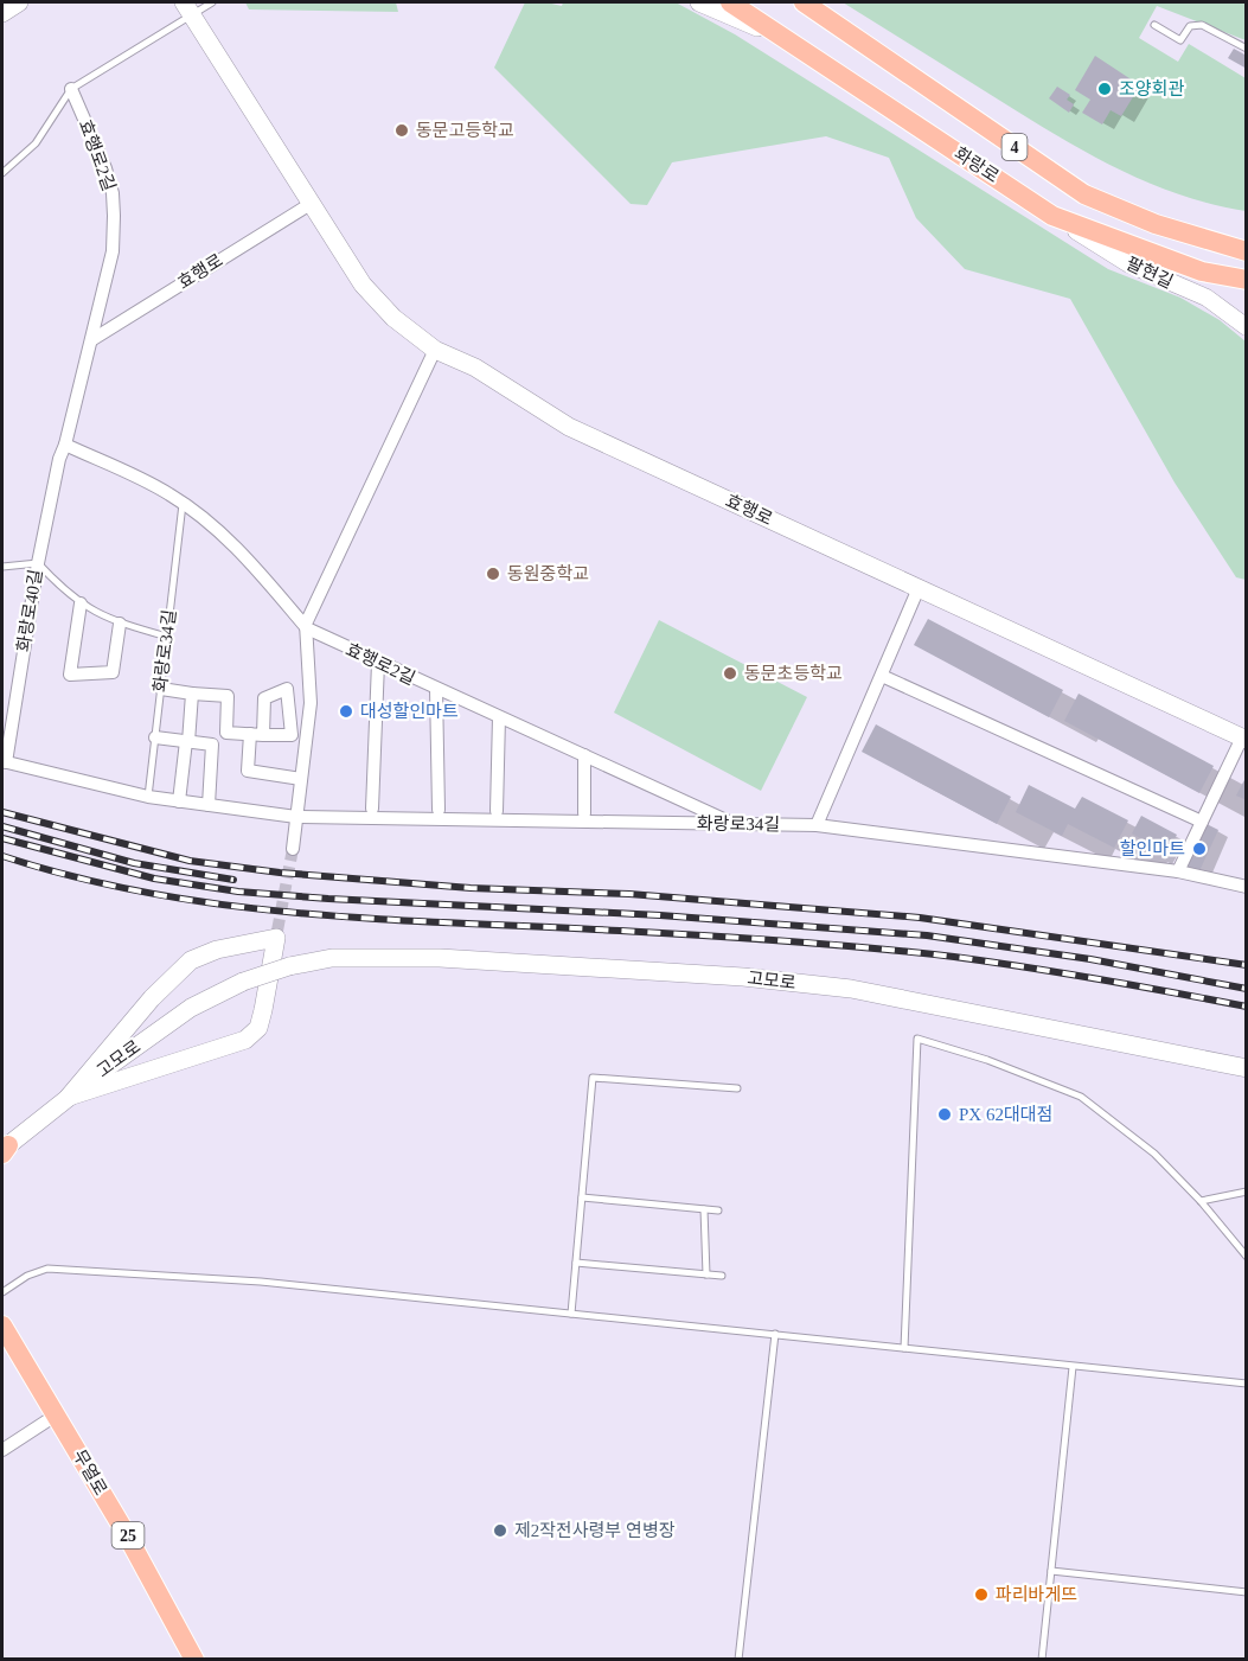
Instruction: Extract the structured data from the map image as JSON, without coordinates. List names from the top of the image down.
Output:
{
  "streets": {
    "main road": [
      "4",
      "화랑로",
      "효행로",
      "고모로",
      "무열로",
      "25"
    ],
    "street": [
      "효행로2길",
      "팔현길",
      "화랑로40길",
      "화랑로34길"
    ]
  },
  "crossings": [
    ["효행로2길", "효행로"],
    ["효행로2길", "화랑로40길"],
    ["효행로2길", "화랑로34길"],
    ["화랑로", "팔현길"],
    ["화랑로40길", "화랑로34길"]
  ],
  "places": [
    "조양회관",
    "동문고등학교",
    "동원중학교",
    "동문초등학교",
    "대성할인마트",
    "할인마트",
    "PX 62대대점",
    "제2작전사령부 연병장",
    "파리바게뜨"
  ]
}
